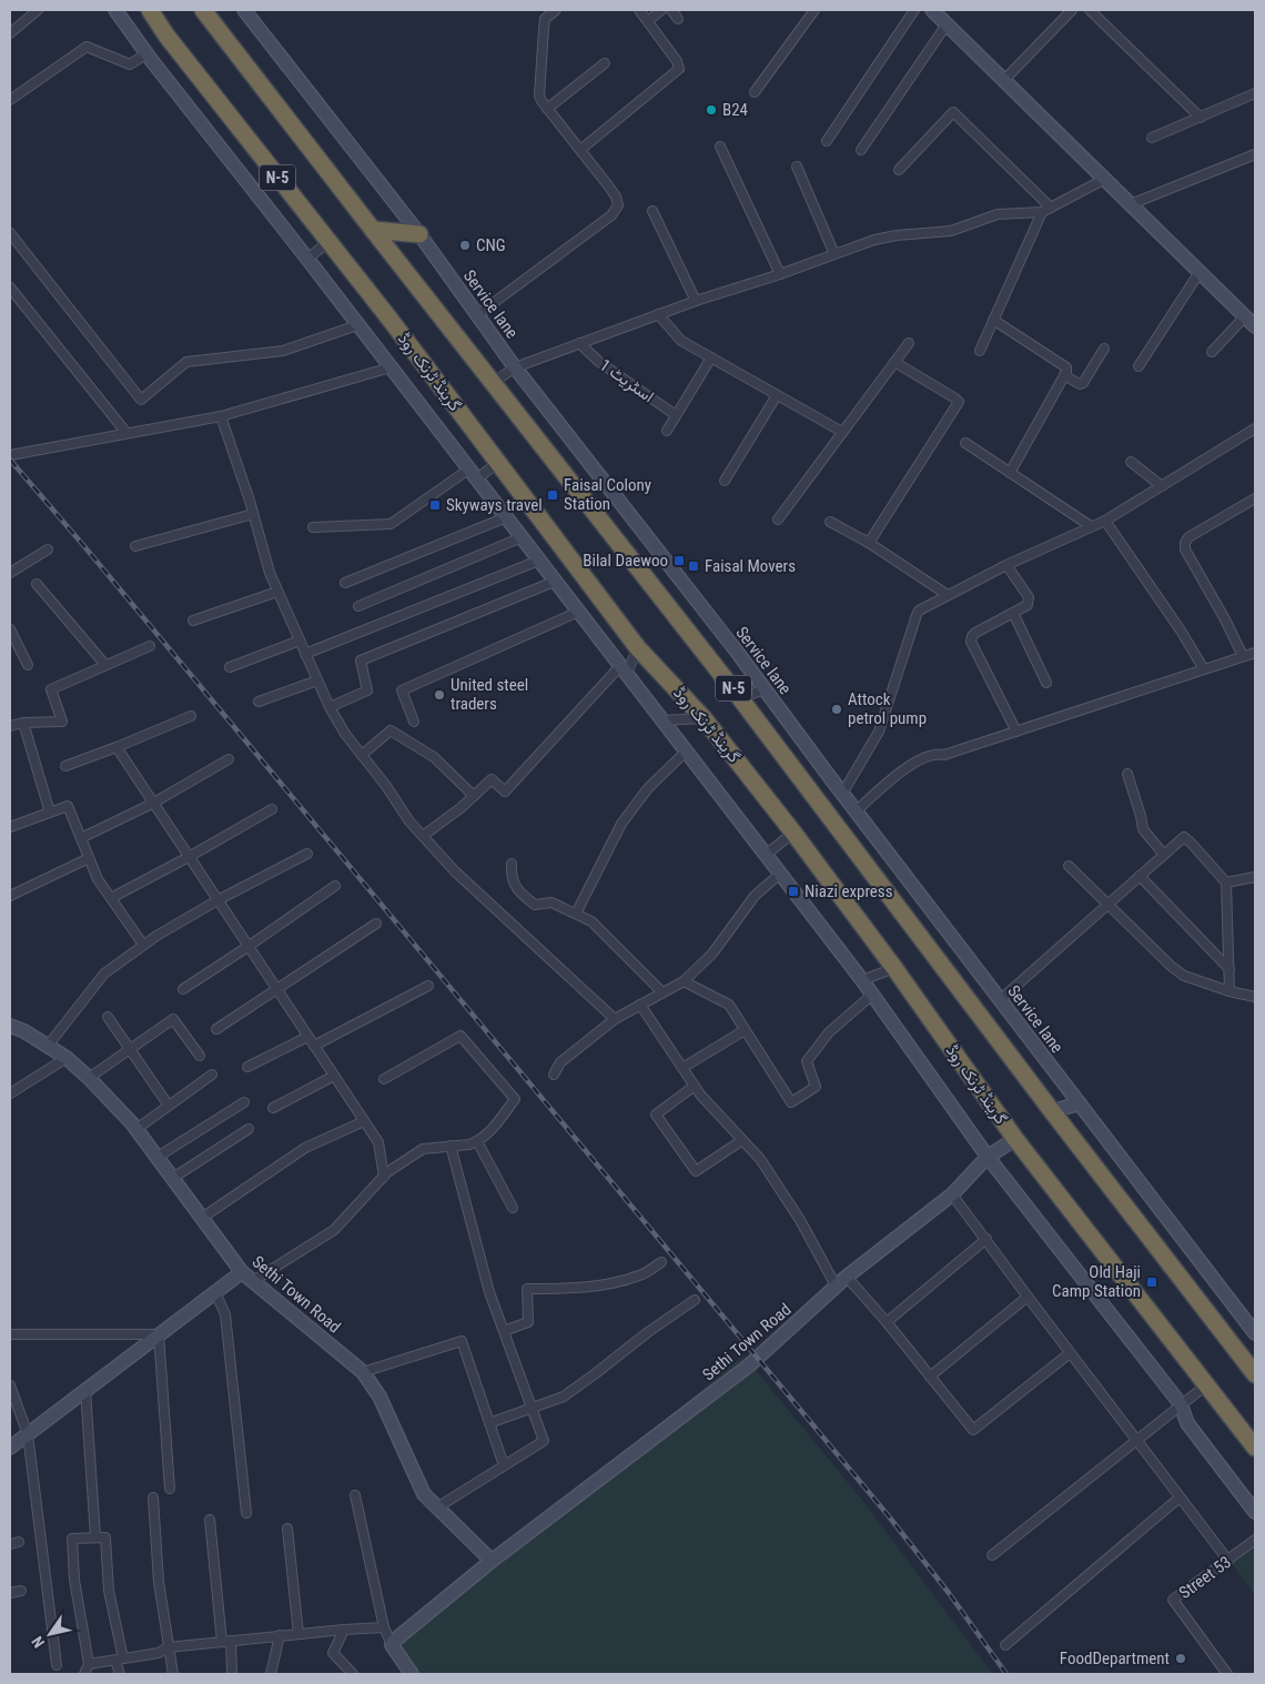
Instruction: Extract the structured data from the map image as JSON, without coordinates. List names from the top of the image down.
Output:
{
  "streets": {
    "highway": ["N-5", "گرینڈ ٹرنک روڈ"],
    "street": [
      "Service lane",
      "اسٹریٹ 1",
      "Sethi Town Road",
      "Street 53"
    ]
  },
  "crossings": [
    ["گرینڈ ٹرنک روڈ", "Sethi Town Road"]
  ],
  "places": {
    "other": [
      "B24",
      "CNG",
      "United steel traders",
      "Attock petrol pump",
      "FoodDepartment"
    ],
    "transit": [
      "Faisal Colony Station",
      "Skyways travel",
      "Bilal Daewoo",
      "Faisal Movers",
      "Niazi express",
      "Old Haji Camp Station"
    ]
  },
  "north": "bottom left"
}
